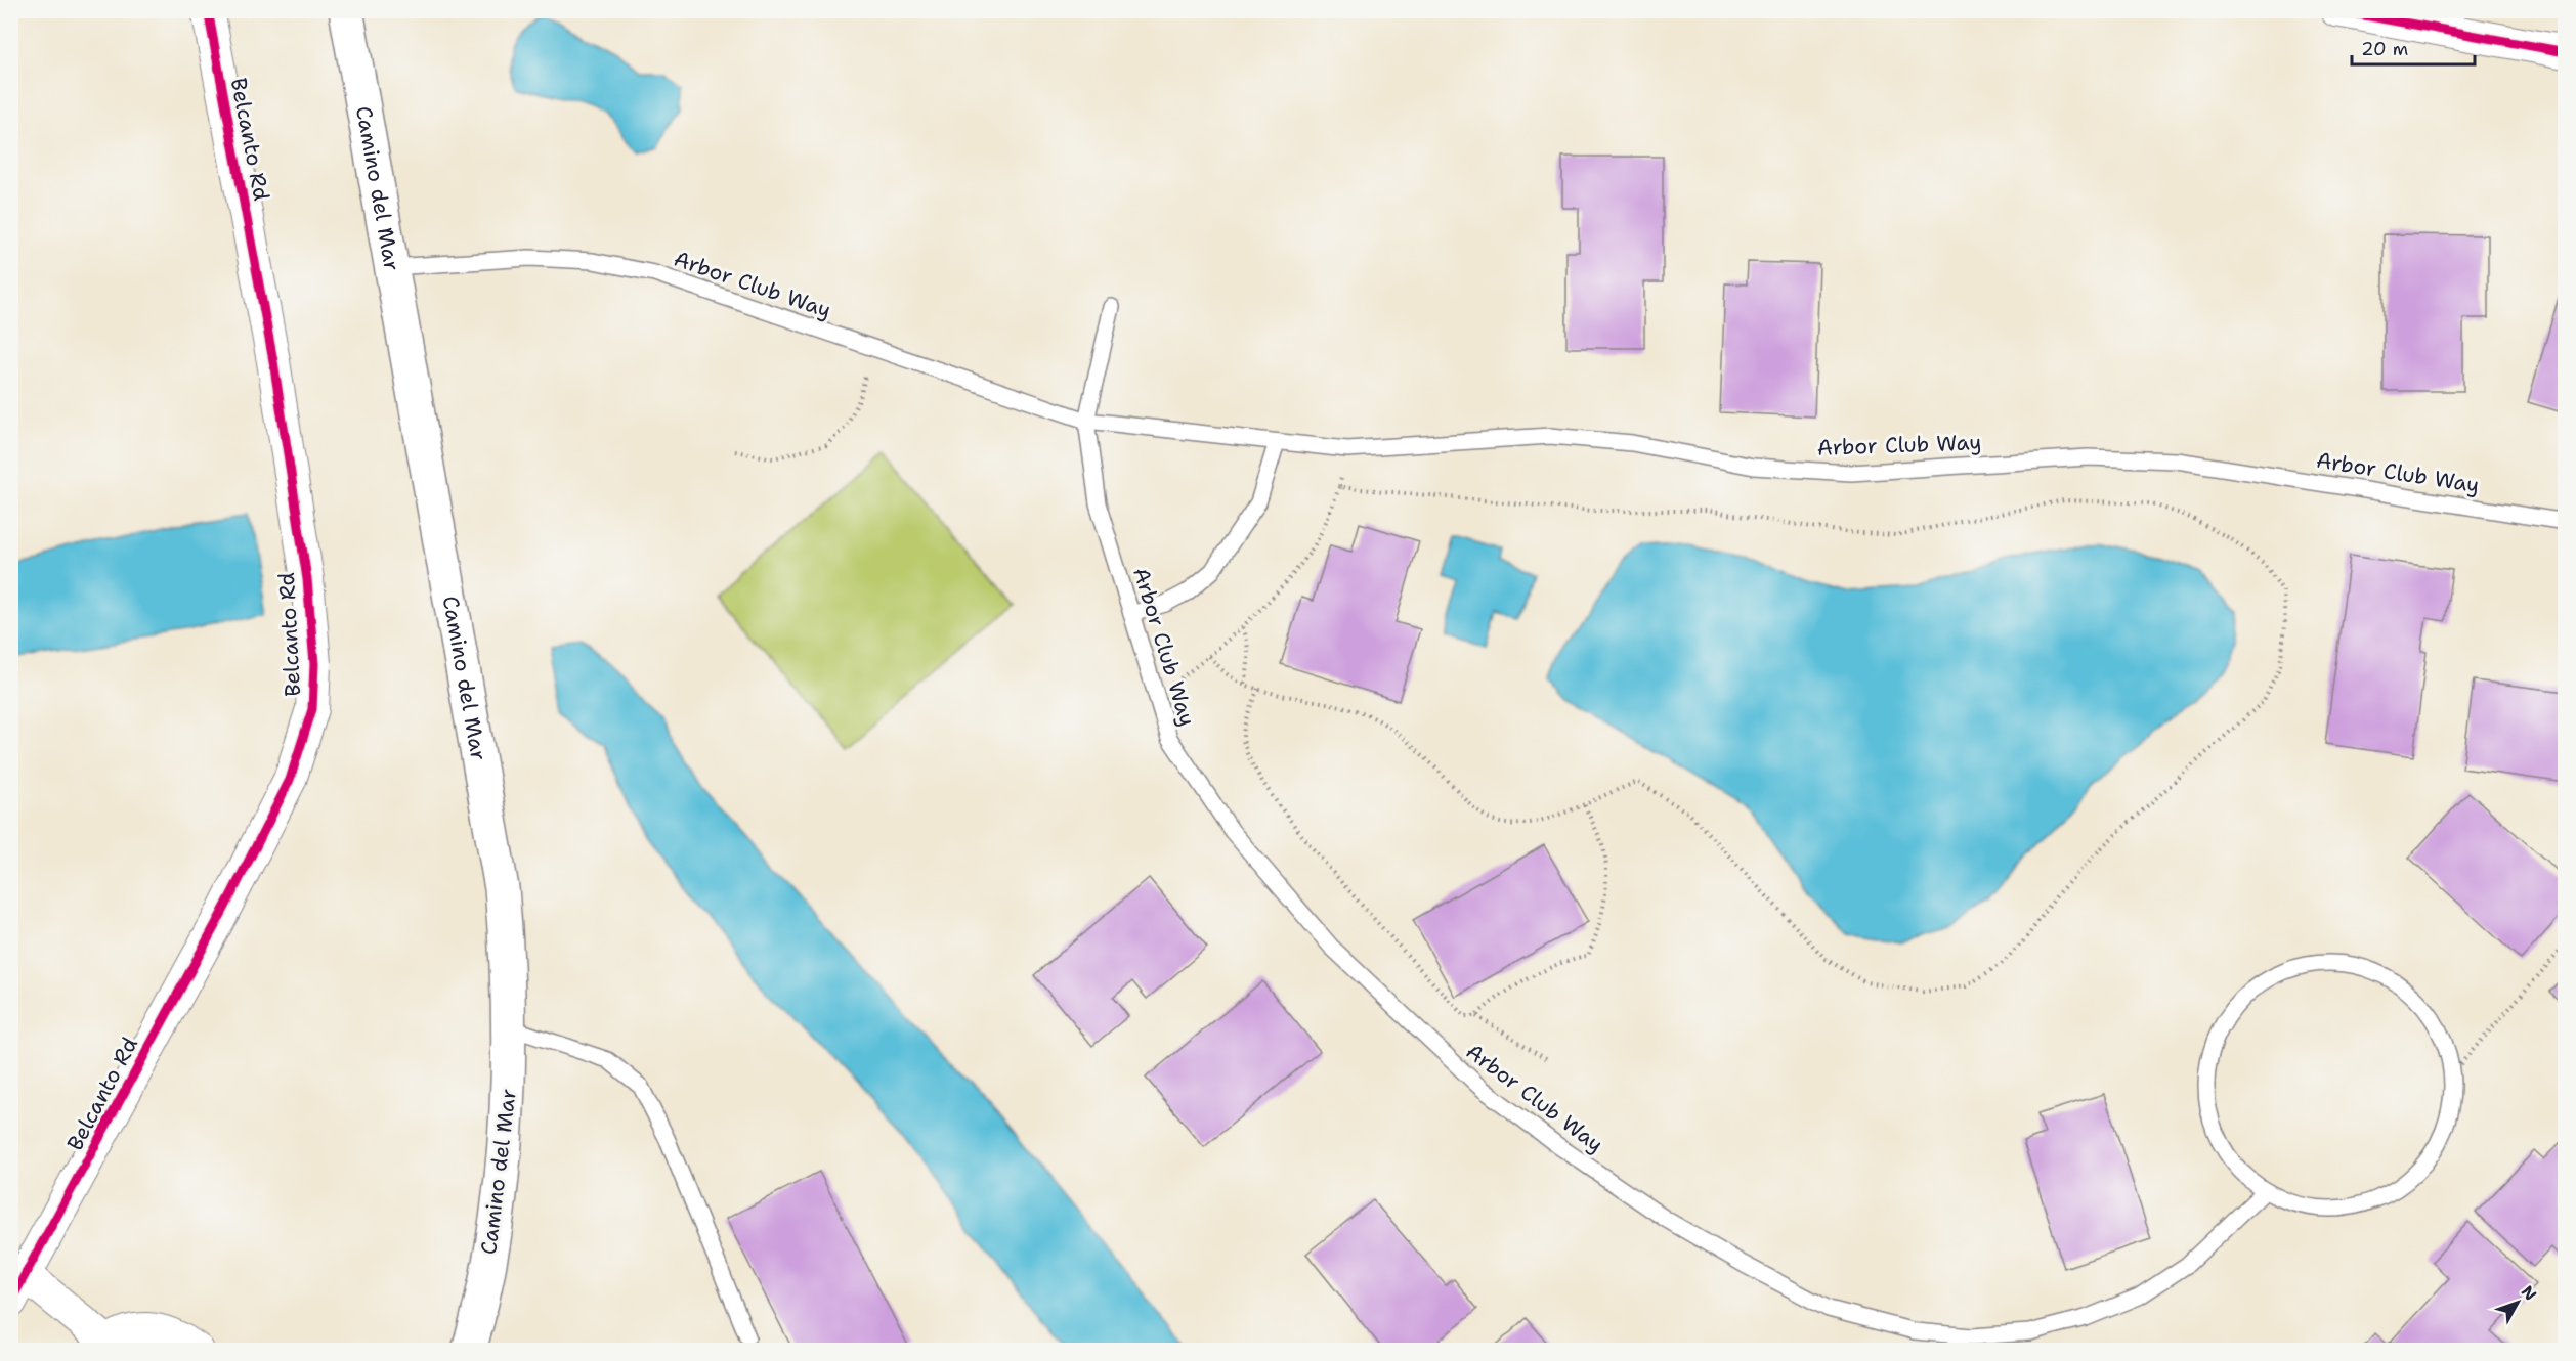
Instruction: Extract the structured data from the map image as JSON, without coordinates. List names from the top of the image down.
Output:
{
  "streets": {
    "street": ["Belcanto Rd", "Camino del Mar"],
    "lane": ["Arbor Club Way"]
  },
  "crossings": [
    ["Camino del Mar", "Arbor Club Way"]
  ],
  "scale_bar": "20 m",
  "north": "top right"
}
